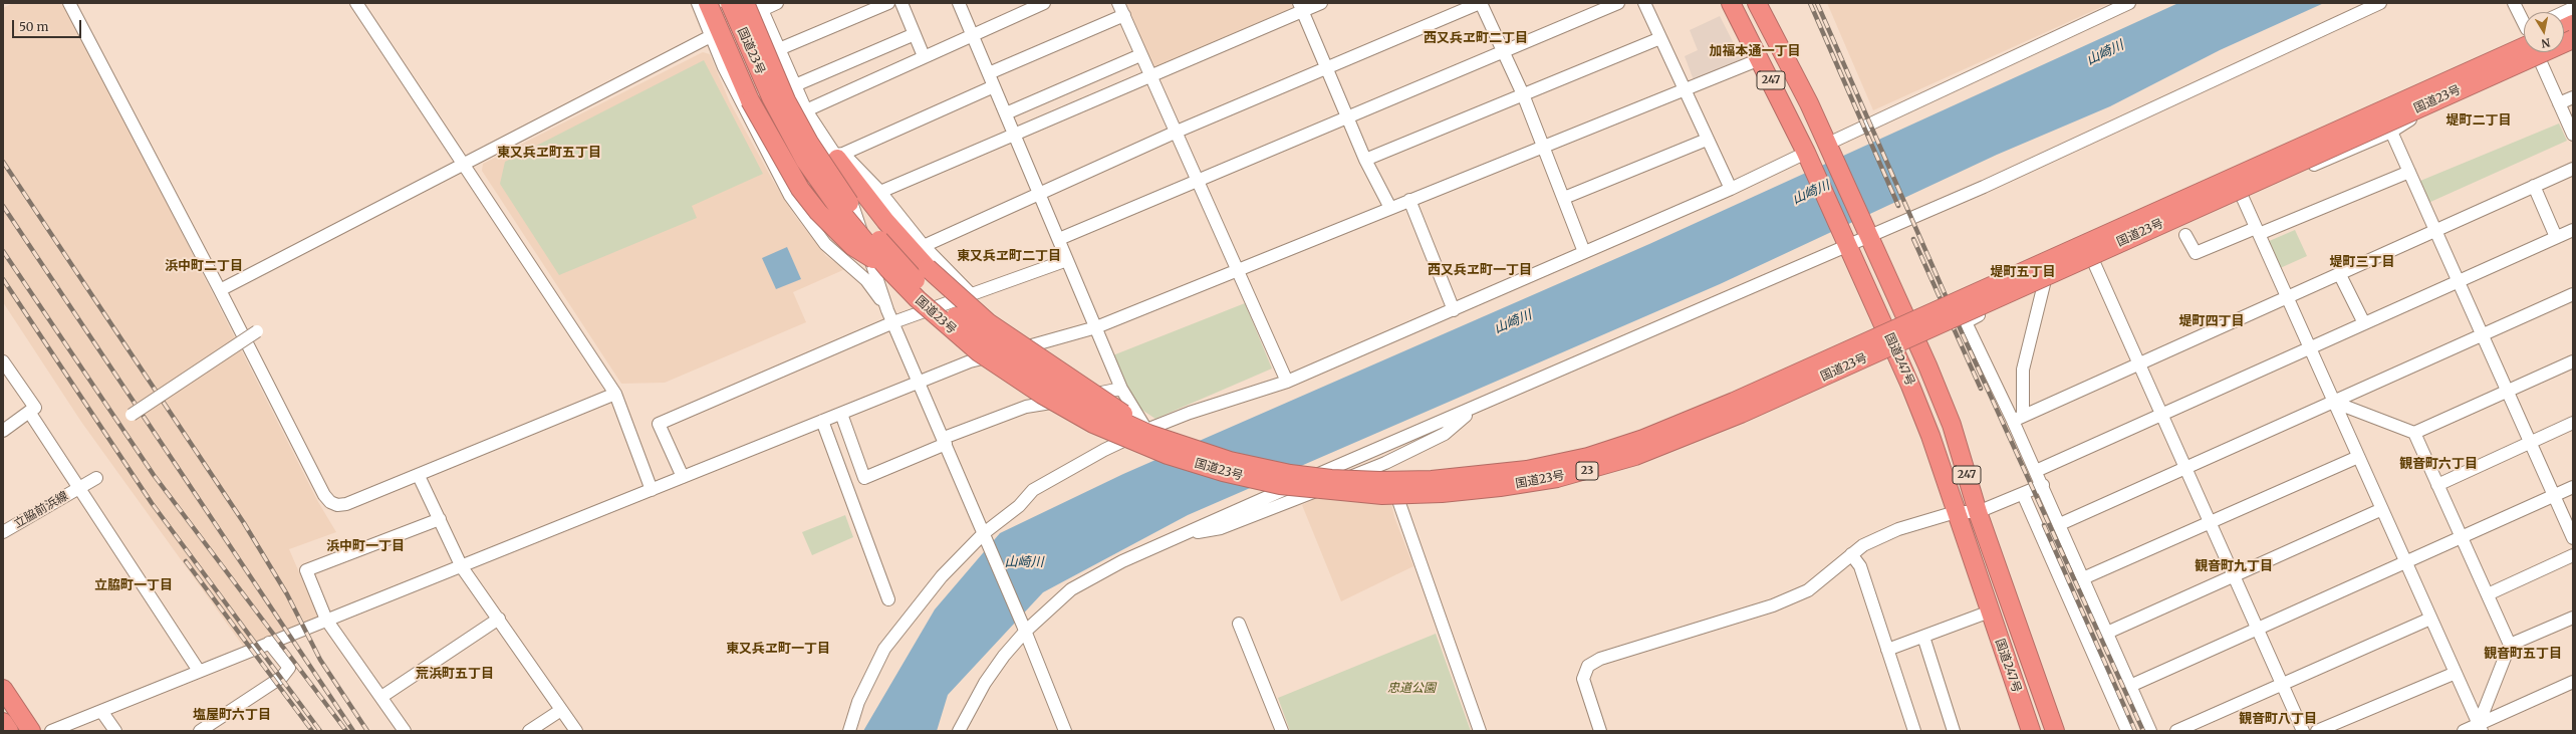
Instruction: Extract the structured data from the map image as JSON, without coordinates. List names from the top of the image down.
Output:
{
  "streets": {
    "highway": [
      "国道23号",
      "247",
      "国道247号",
      "23"
    ],
    "street": ["立脇前浜線"]
  },
  "districts": [
    "西又兵ヱ町二丁目",
    "加福本通一丁目",
    "堤町二丁目",
    "東又兵ヱ町五丁目",
    "東又兵ヱ町二丁目",
    "堤町三丁目",
    "浜中町二丁目",
    "西又兵ヱ町一丁目",
    "堤町五丁目",
    "堤町四丁目",
    "観音町六丁目",
    "浜中町一丁目",
    "観音町九丁目",
    "立脇町一丁目",
    "東又兵ヱ町一丁目",
    "観音町五丁目",
    "荒浜町五丁目",
    "塩屋町六丁目",
    "観音町八丁目"
  ],
  "water": ["山崎川"],
  "parks": ["忠道公園"],
  "scale_bar": "50 m",
  "north": "bottom"
}
